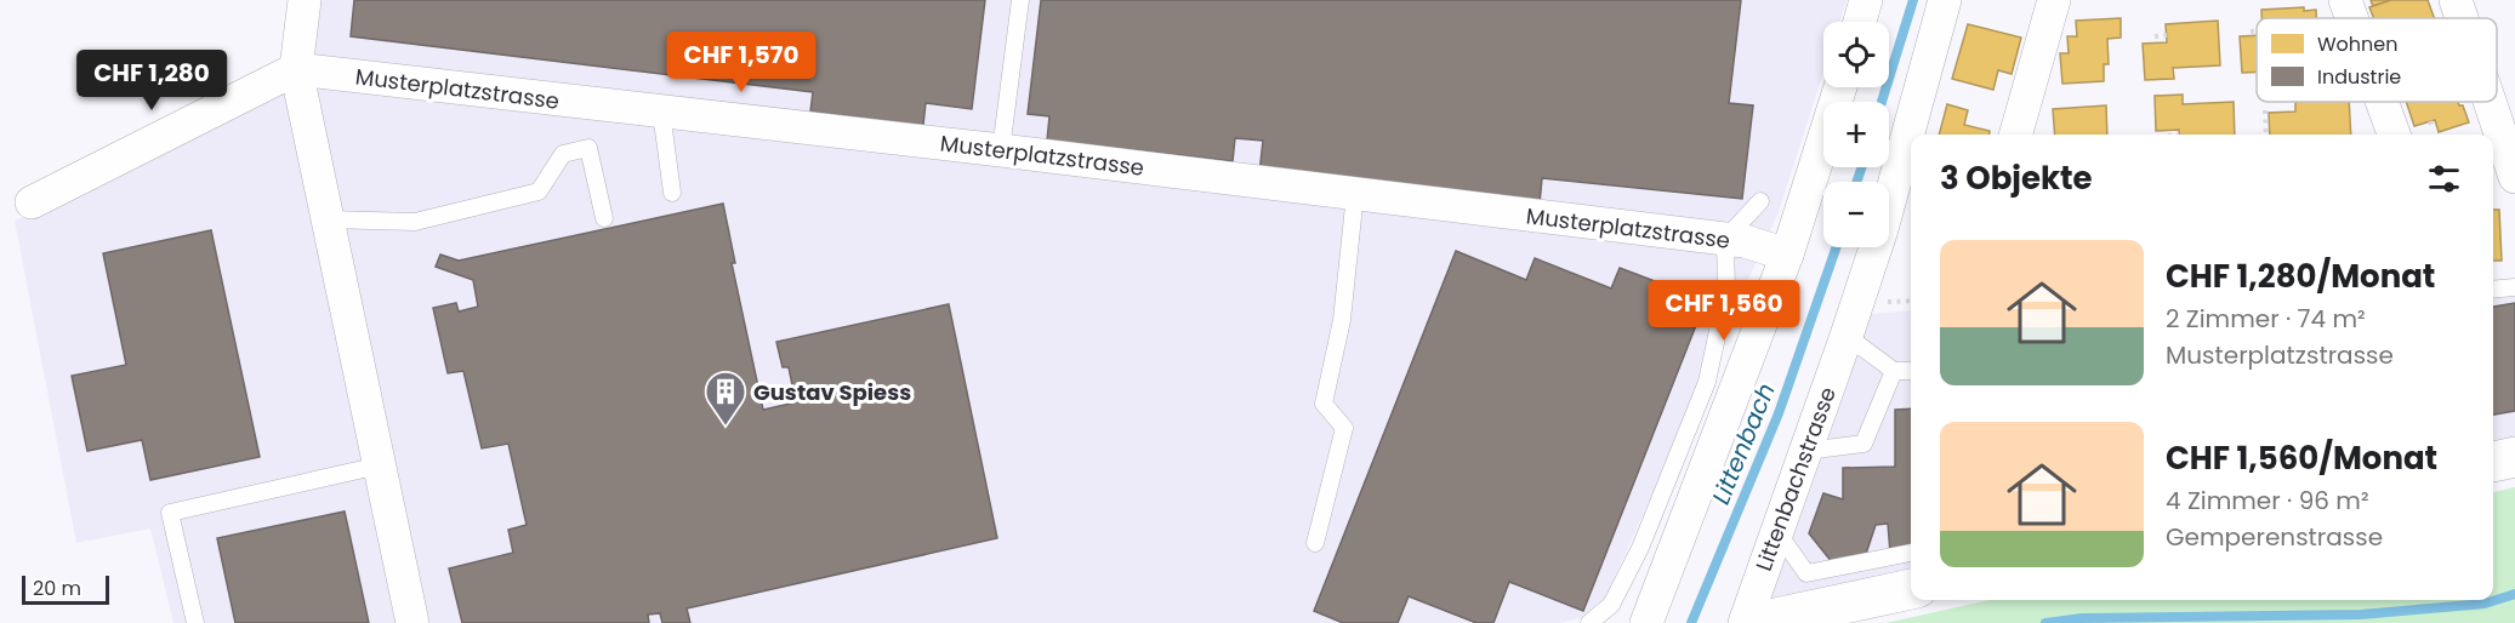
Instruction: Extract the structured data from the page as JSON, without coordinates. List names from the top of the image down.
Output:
{
  "streets": {
    "street": ["Musterplatzstrasse", "Littenbachstrasse"]
  },
  "water": ["Littenbach"],
  "places": {
    "building": ["Gustav Spiess"]
  },
  "legend": ["Wohnen", "Industrie"],
  "scale_bar": "20 m",
  "page": {
    "map_buttons": ["+", "−"],
    "price": ["CHF 1,570", "CHF 1,280", "CHF 1,560"],
    "heading": "3 Objekte",
    "list": [
      {
        "name": "CHF 1,280/Monat",
        "note": "2 Zimmer · 74 m² · Musterplatzstrasse"
      },
      {
        "name": "CHF 1,560/Monat",
        "note": "4 Zimmer · 96 m² · Gemperenstrasse"
      }
    ],
    "scale": "20 m"
  }
}
